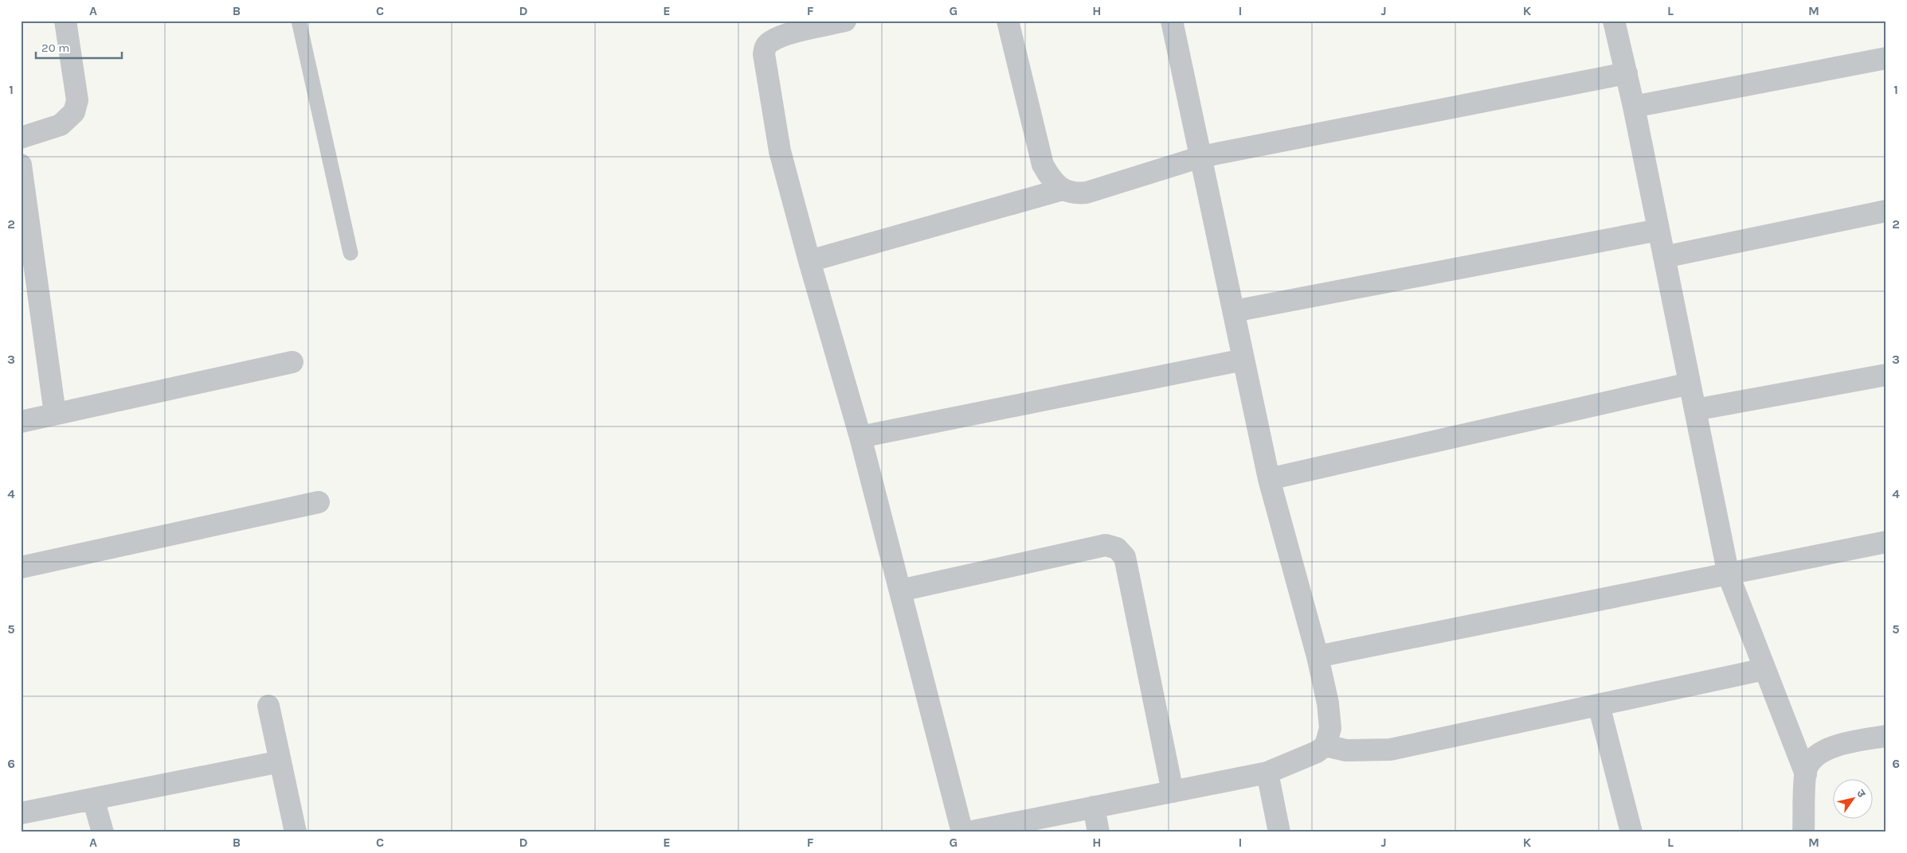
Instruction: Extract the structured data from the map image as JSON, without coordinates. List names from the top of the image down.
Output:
{
  "scale_bar": "20 m",
  "north": "top right",
  "grid": {
    "columns": [
      "A",
      "B",
      "C",
      "D",
      "E",
      "F",
      "G",
      "H",
      "I",
      "J",
      "K",
      "L",
      "M"
    ],
    "rows": [
      "1",
      "2",
      "3",
      "4",
      "5",
      "6"
    ]
  }
}
